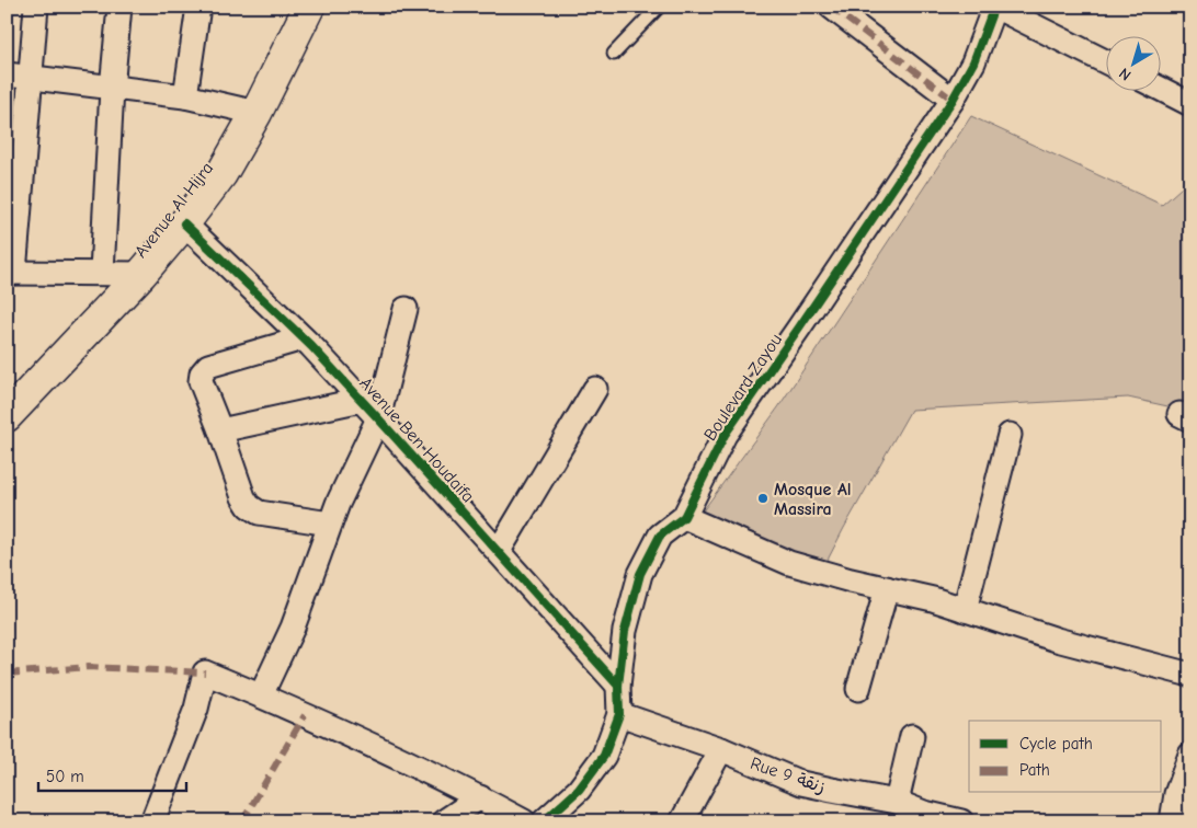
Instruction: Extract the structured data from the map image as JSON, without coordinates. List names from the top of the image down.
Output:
{
  "streets": {
    "street": [
      "Avenue Al Hijra",
      "Boulevard Zayou",
      "Avenue Ben Houdaifa",
      "Rue 9 زنقة"
    ]
  },
  "crossings": [
    ["Avenue Al Hijra", "Avenue Ben Houdaifa"],
    ["Boulevard Zayou", "Avenue Ben Houdaifa"],
    ["Boulevard Zayou", "Rue 9 زنقة"]
  ],
  "places": ["Mosque Al Massira"],
  "legend": ["Cycle path", "Path"],
  "scale_bar": "50 m",
  "north": "bottom left"
}
